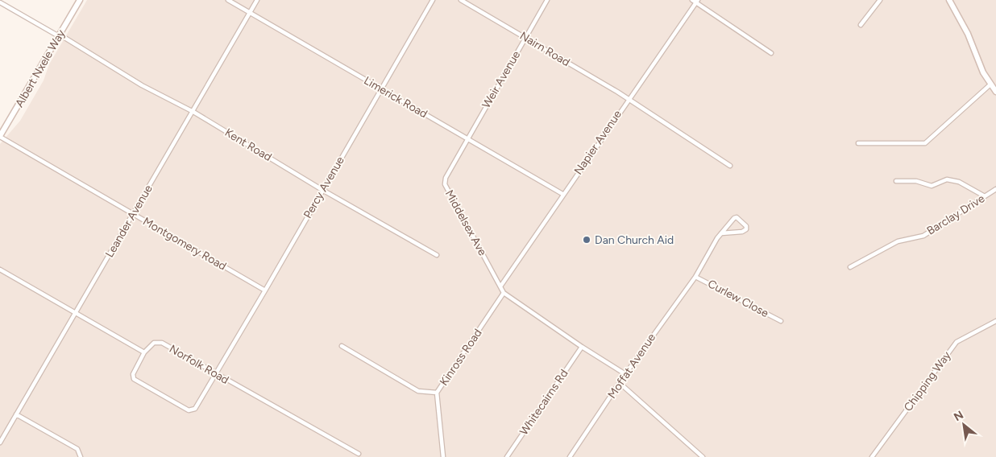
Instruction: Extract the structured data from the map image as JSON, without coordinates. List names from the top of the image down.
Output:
{
  "streets": {
    "main road": ["Albert Nxele Way"],
    "street": [
      "Nairn Road",
      "Weir Avenue",
      "Limerick Road",
      "Napier Avenue",
      "Kent Road",
      "Percy Avenue",
      "Barclay Drive",
      "Leander Avenue",
      "Middelsex Ave",
      "Montgomery Road",
      "Curlew Close",
      "Kinross Road",
      "Norfolk Road",
      "Moffat Avenue",
      "Chipping Way",
      "Whitecairns Rd"
    ]
  },
  "crossings": [
    ["Nairn Road", "Weir Avenue"],
    ["Nairn Road", "Napier Avenue"],
    ["Albert Nxele Way", "Kent Road"],
    ["Albert Nxele Way", "Montgomery Road"],
    ["Weir Avenue", "Limerick Road"],
    ["Weir Avenue", "Middelsex Ave"],
    ["Limerick Road", "Napier Avenue"],
    ["Limerick Road", "Percy Avenue"],
    ["Limerick Road", "Leander Avenue"],
    ["Limerick Road", "Middelsex Ave"],
    ["Napier Avenue", "Middelsex Ave"],
    ["Kent Road", "Percy Avenue"],
    ["Kent Road", "Leander Avenue"],
    ["Percy Avenue", "Montgomery Road"],
    ["Percy Avenue", "Norfolk Road"],
    ["Leander Avenue", "Montgomery Road"],
    ["Curlew Close", "Moffat Avenue"]
  ],
  "places": ["Dan Church Aid"],
  "north": "top left"
}
